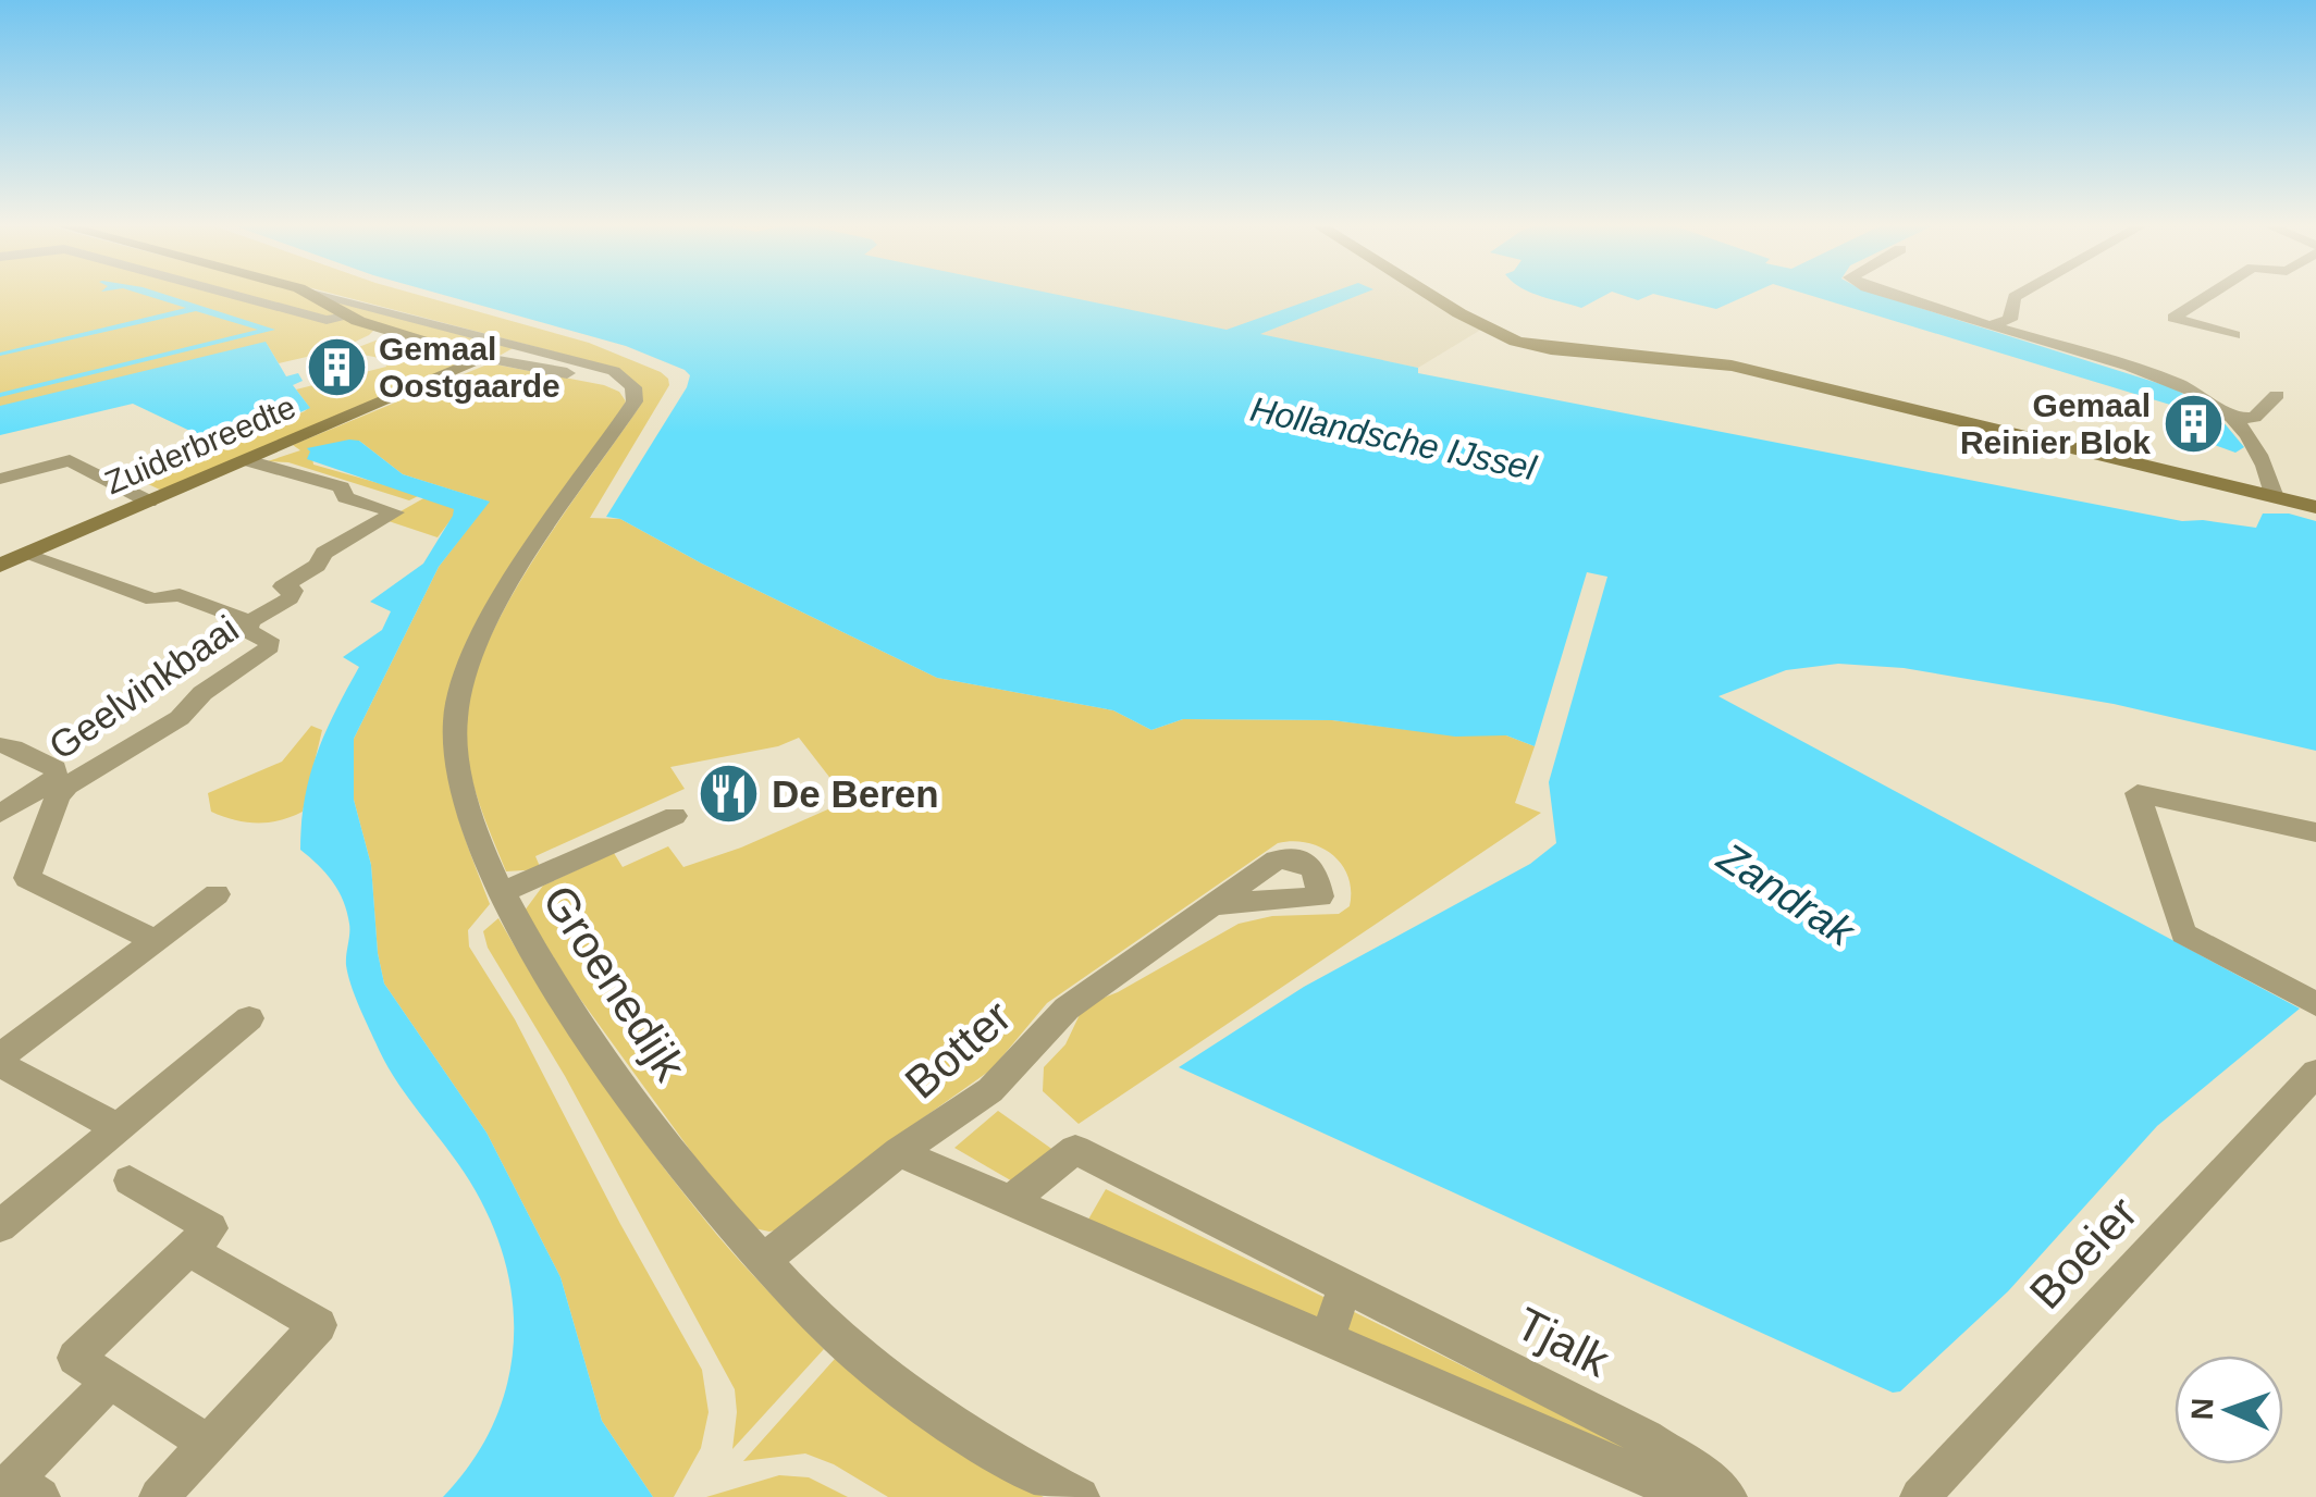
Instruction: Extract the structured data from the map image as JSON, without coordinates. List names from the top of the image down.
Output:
{
  "streets": {
    "street": [
      "Zuiderbreedte",
      "Geelvinkbaai",
      "Groenedijk",
      "Botter",
      "Boeier",
      "Tjalk"
    ]
  },
  "crossings": [
    ["Groenedijk", "Botter"]
  ],
  "water": ["Hollandsche IJssel", "Zandrak"],
  "places": {
    "building": ["Gemaal Oostgaarde", "Gemaal Reinier Blok"],
    "restaurant": ["De Beren"]
  },
  "north": "left"
}
